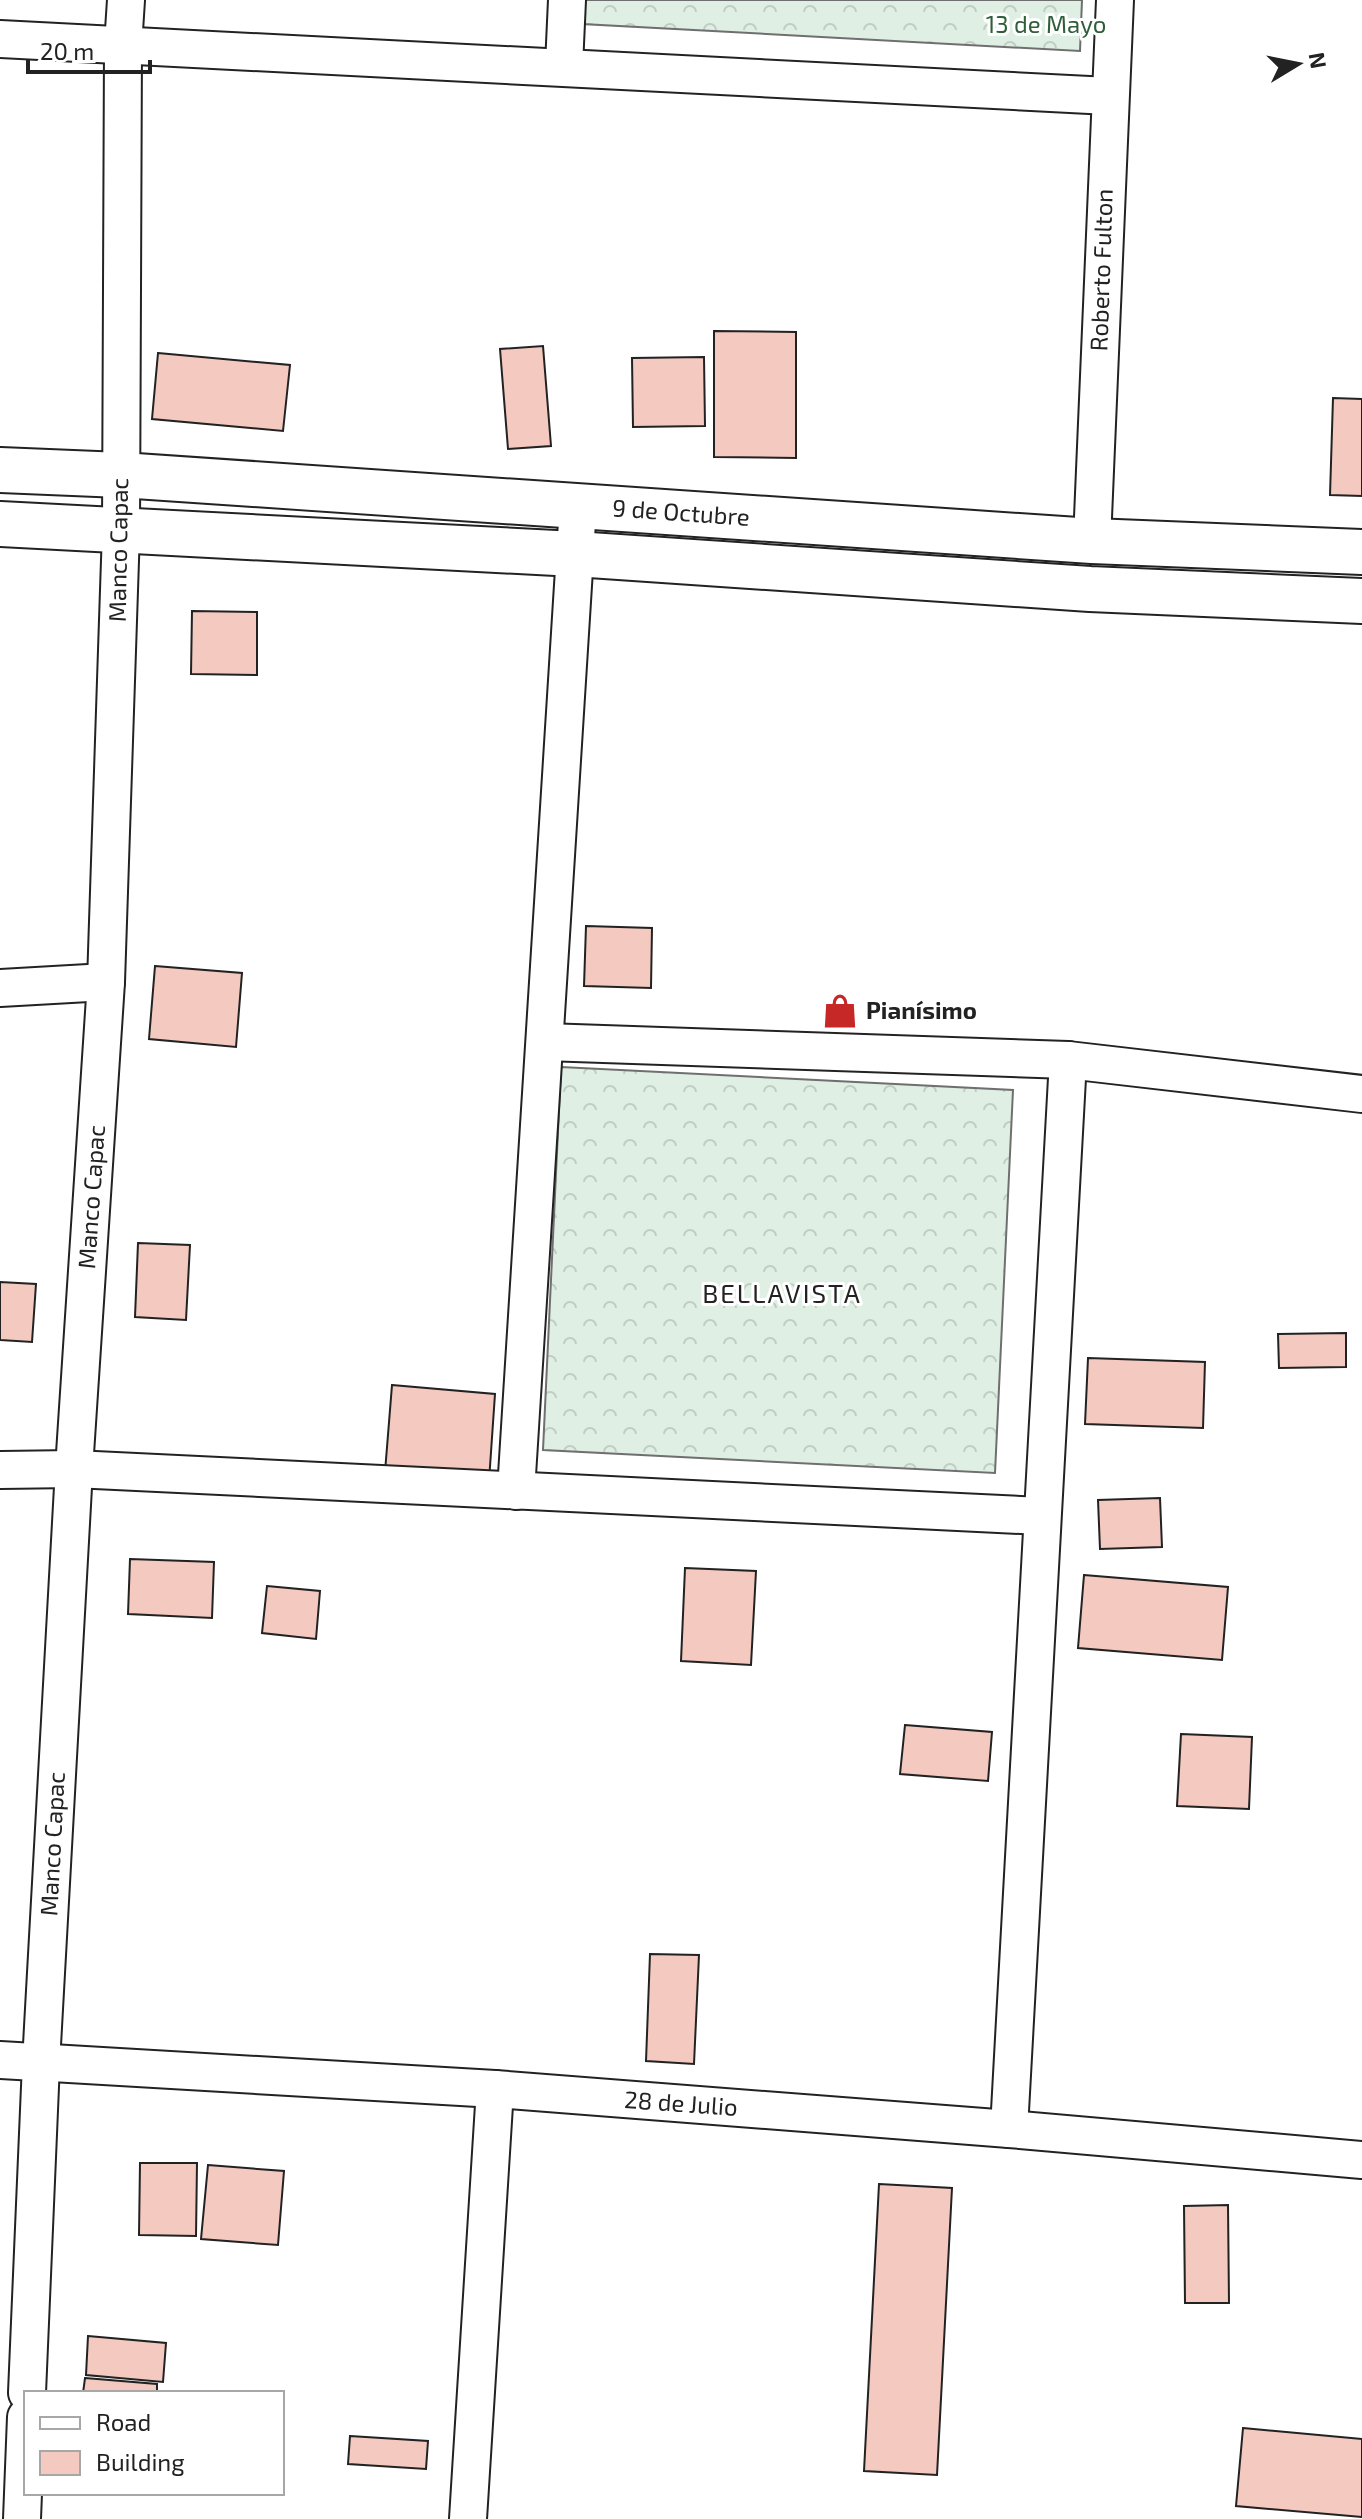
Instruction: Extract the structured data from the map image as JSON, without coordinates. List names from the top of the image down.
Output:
{
  "streets": {
    "street": [
      "Roberto Fulton",
      "9 de Octubre",
      "Manco Capac",
      "28 de Julio"
    ]
  },
  "crossings": [
    ["Roberto Fulton", "9 de Octubre"],
    ["9 de Octubre", "Manco Capac"],
    ["Manco Capac", "28 de Julio"]
  ],
  "districts": ["BELLAVISTA"],
  "parks": ["13 de Mayo"],
  "places": {
    "shop": ["Pianísimo"]
  },
  "legend": ["Road", "Building"],
  "scale_bar": "20 m",
  "north": "right"
}
